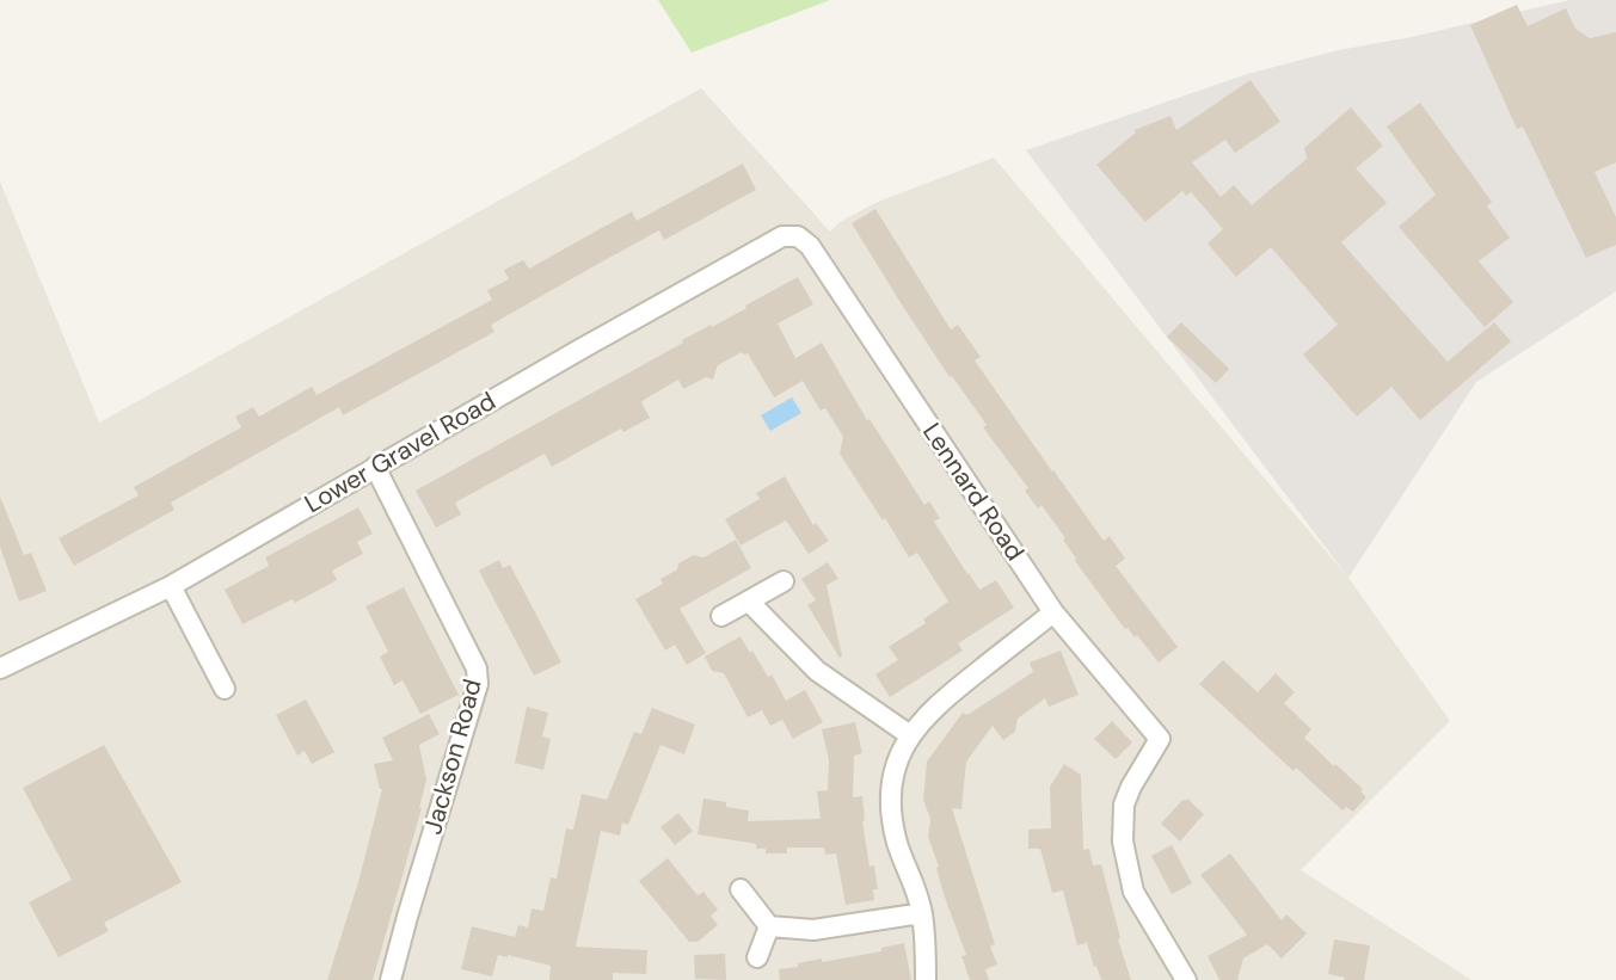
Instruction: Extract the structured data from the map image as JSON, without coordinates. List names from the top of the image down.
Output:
{
  "streets": {
    "street": ["Lower Gravel Road", "Lennard Road", "Jackson Road"]
  },
  "crossings": [
    ["Lower Gravel Road", "Lennard Road"],
    ["Lower Gravel Road", "Jackson Road"]
  ]
}
